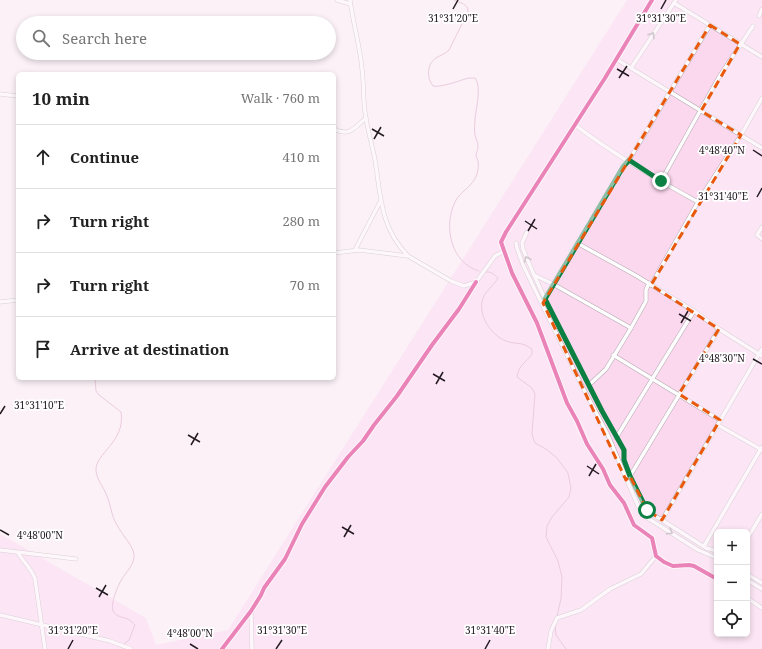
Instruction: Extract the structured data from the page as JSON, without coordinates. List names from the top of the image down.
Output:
{
  "page": {
    "search": "Search here",
    "heading": ["10 min", "Walk · 760 m"],
    "list": [
      ["Continue", "410 m"],
      ["Turn right", "280 m"],
      ["Turn right", "70 m"],
      "Arrive at destination"
    ],
    "map_buttons": ["+", "−"]
  },
  "coordinates": [
    "31°31'20\"E",
    "31°31'30\"E",
    "4°48'40\"N",
    "31°31'40\"E",
    "4°48'30\"N",
    "31°31'10\"E",
    "4°48'00\"N"
  ]
}
